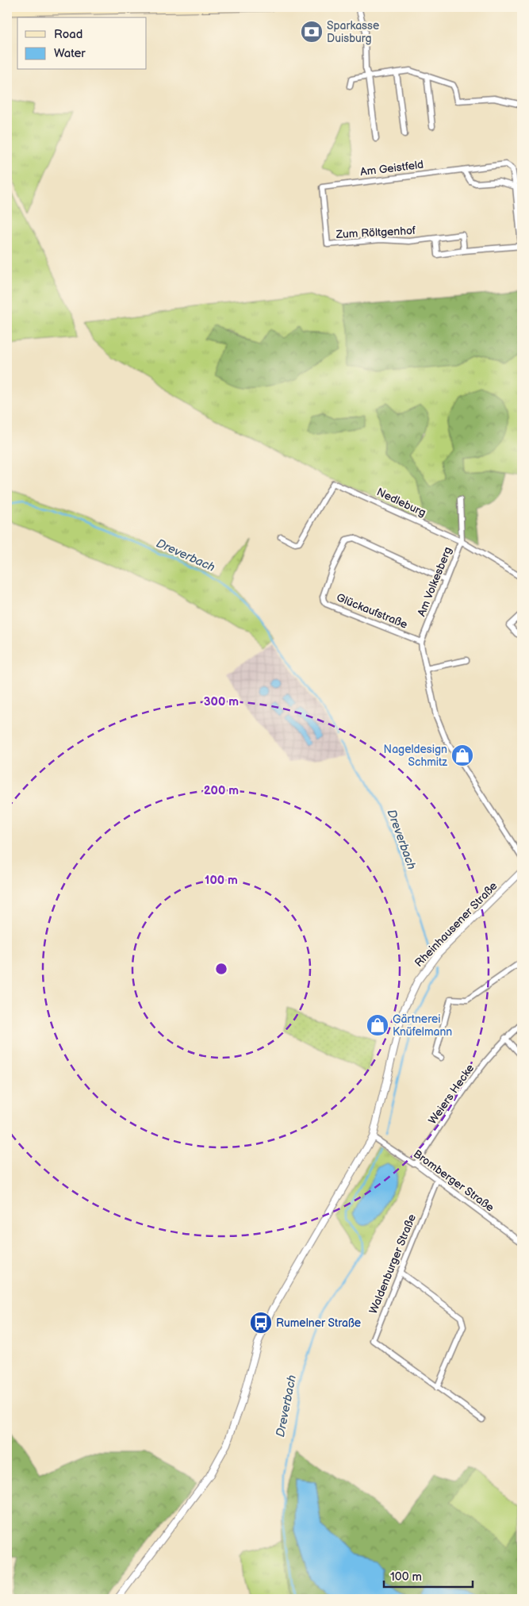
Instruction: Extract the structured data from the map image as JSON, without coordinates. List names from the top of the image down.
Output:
{
  "streets": {
    "street": [
      "Am Geistfeld",
      "Zum Röltgenhof",
      "Nedleburg",
      "Am Volkesberg",
      "Glückaufstraße",
      "Rheinhausener Straße",
      "Weiers Hecke",
      "Bromberger Straße",
      "Waldenburger Straße"
    ]
  },
  "crossings": [
    ["Am Geistfeld", "Zum Röltgenhof"],
    ["Nedleburg", "Am Volkesberg"],
    ["Am Volkesberg", "Glückaufstraße"],
    ["Rheinhausener Straße", "Bromberger Straße"],
    ["Weiers Hecke", "Bromberger Straße"],
    ["Bromberger Straße", "Waldenburger Straße"]
  ],
  "water": ["Dreverbach"],
  "places": {
    "bank": ["Sparkasse Duisburg"],
    "shop": ["Nageldesign Schmitz", "Gärtnerei Knüfelmann"],
    "bus stop": ["Rumelner Straße"]
  },
  "legend": ["Road", "Water"],
  "scale_bar": "100 m",
  "rings": ["300 m", "200 m", "100 m"]
}
